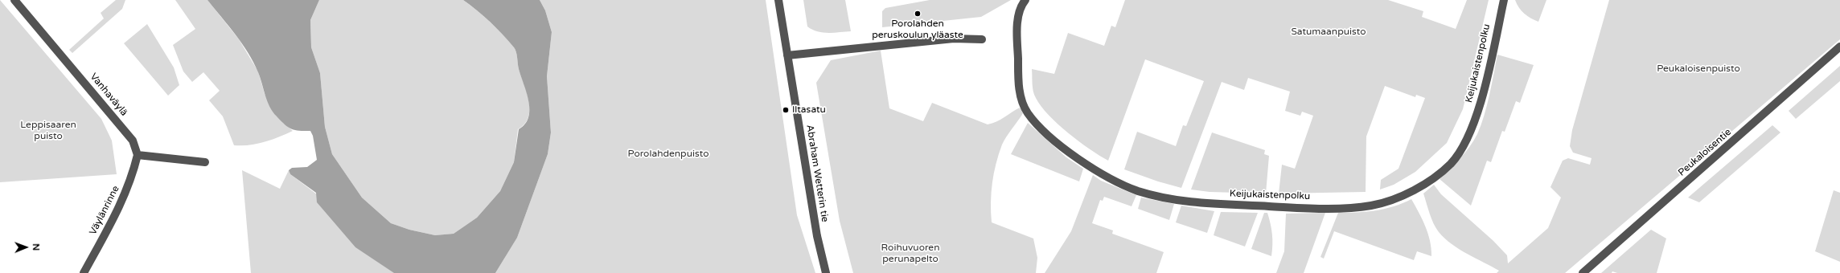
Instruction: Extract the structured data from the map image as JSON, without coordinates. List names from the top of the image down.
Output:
{
  "streets": {
    "street": [
      "Keijukaistenpolku",
      "Vanhaväylä",
      "Peukaloisentie",
      "Abraham Wetterin tie",
      "Väylänrinne"
    ]
  },
  "crossings": [
    ["Vanhaväylä", "Väylänrinne"]
  ],
  "parks": [
    "Satumaanpuisto",
    "Peukaloisenpuisto",
    "Leppisaaren puisto",
    "Porolahdenpuisto",
    "Roihuvuoren perunapelto"
  ],
  "places": ["Porolahden peruskoulun yläaste", "Iltasatu"],
  "north": "right"
}
